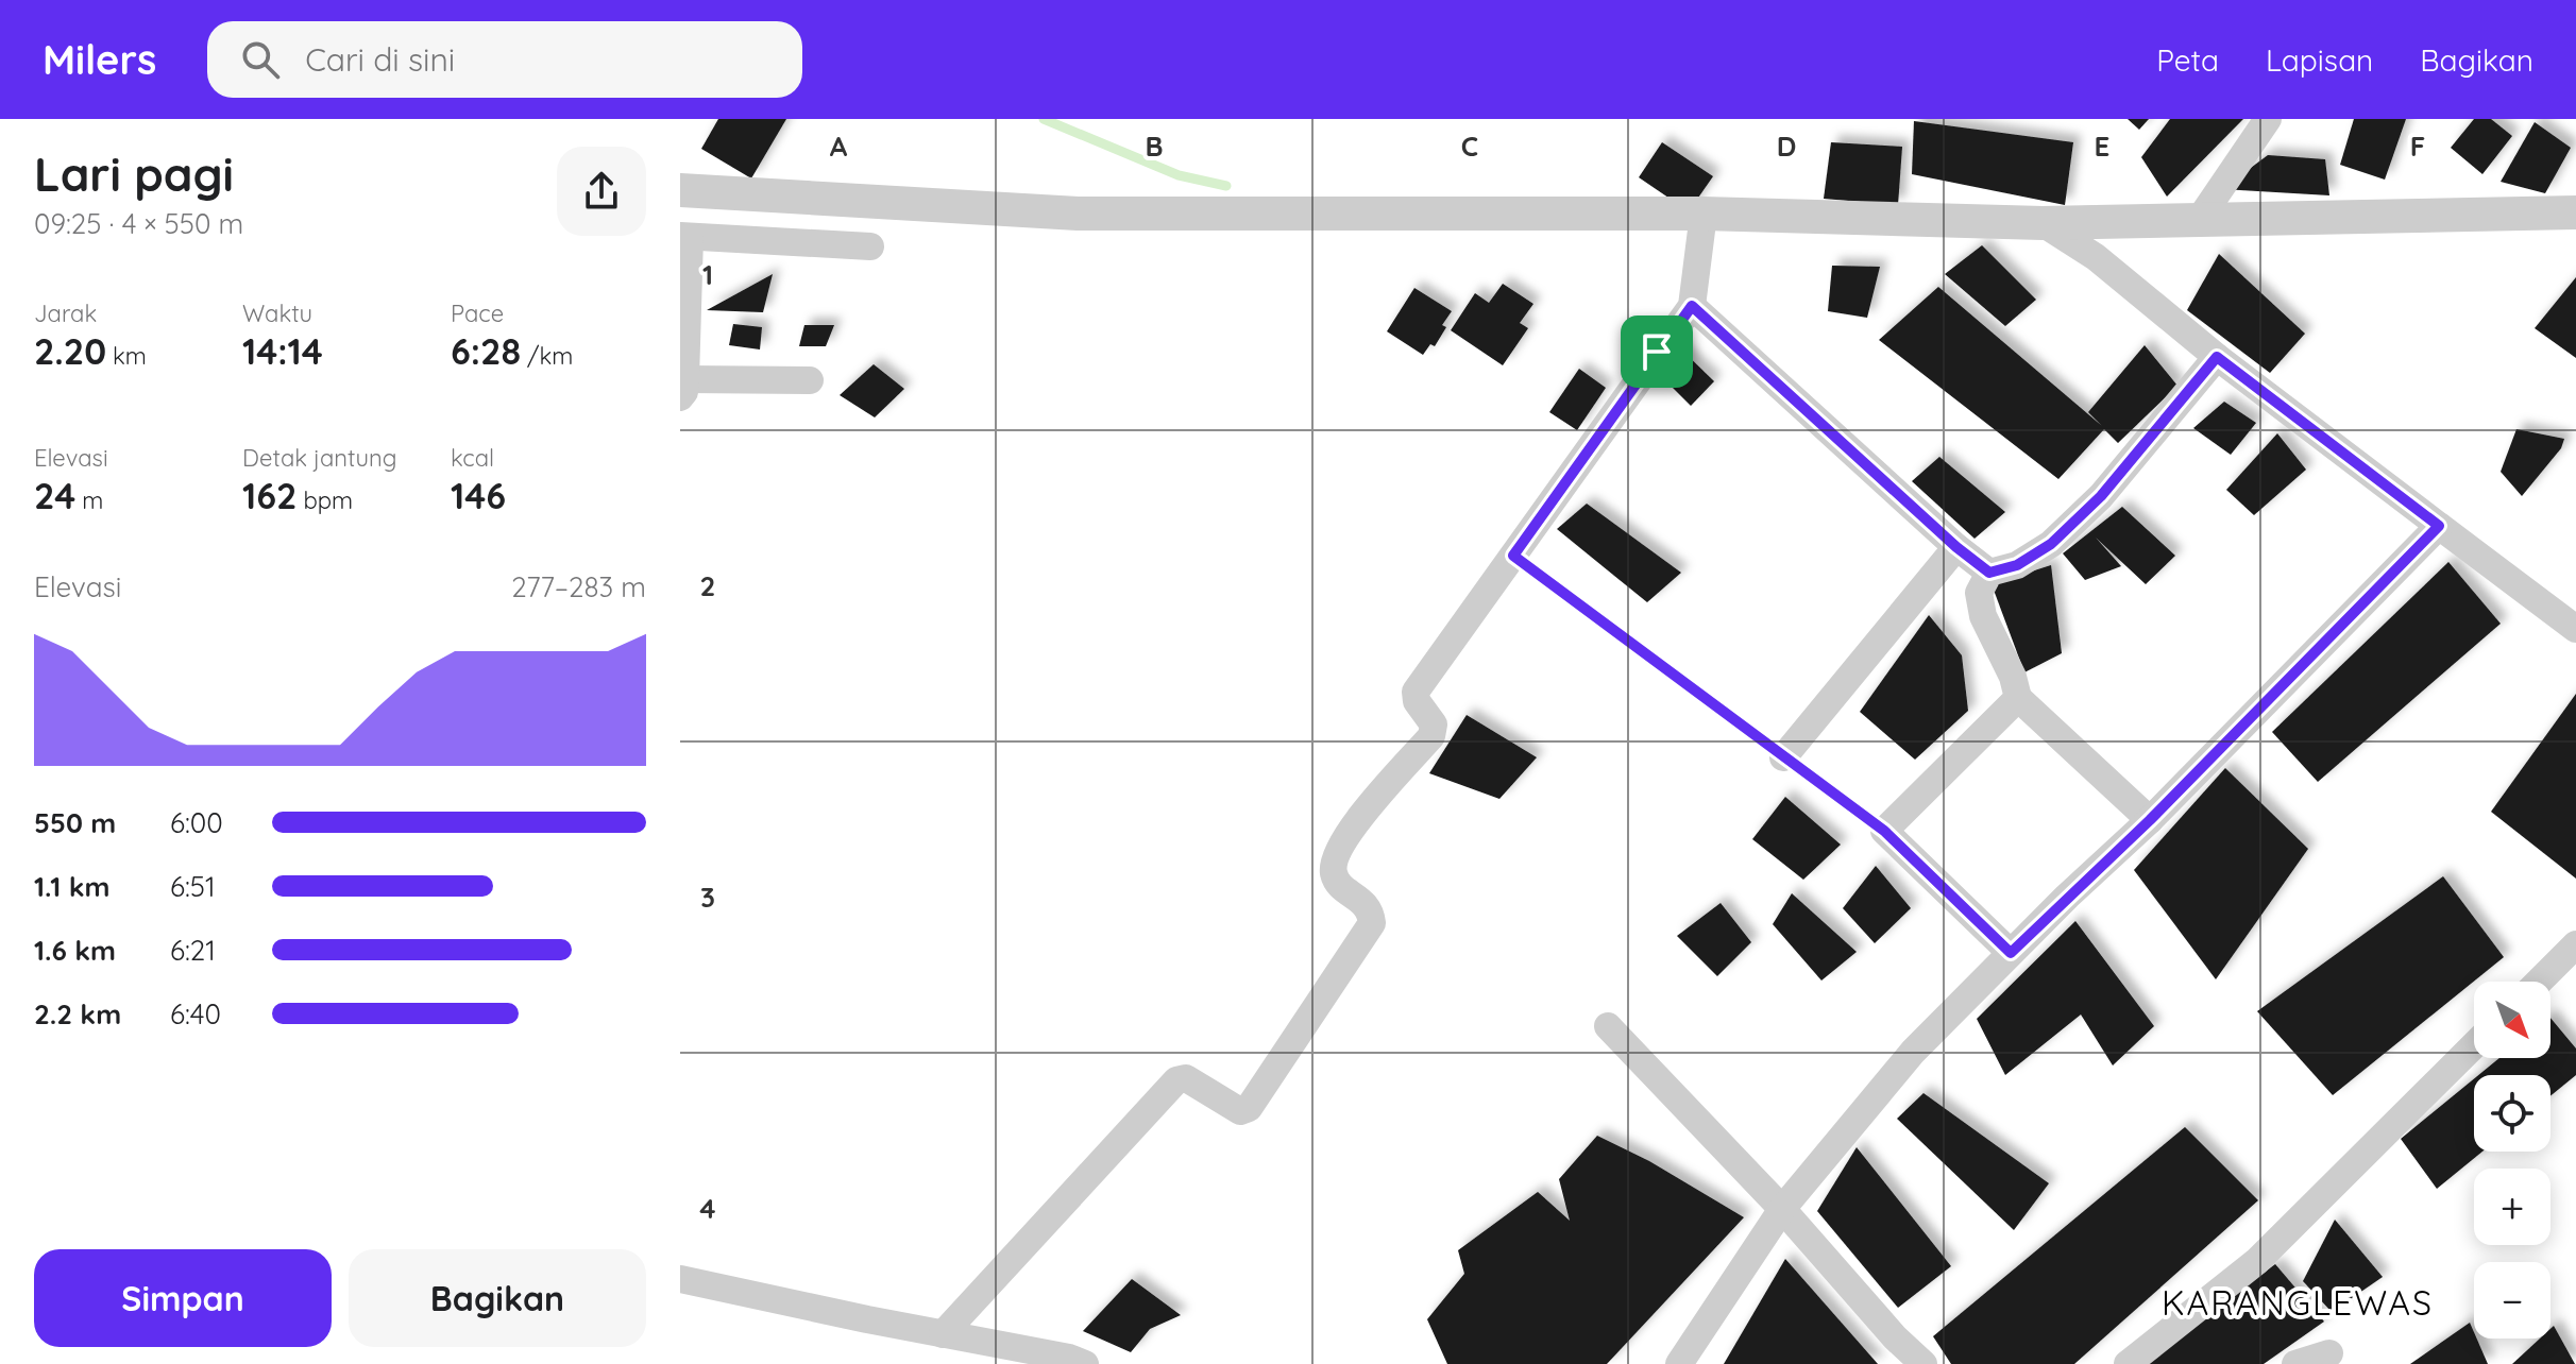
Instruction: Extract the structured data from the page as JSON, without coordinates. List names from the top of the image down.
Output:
{
  "districts": ["KARANGLEWAS"],
  "north": "bottom right",
  "page": {
    "header": "Milers",
    "search": "Cari di sini",
    "nav": ["Peta", "Lapisan", "Bagikan"],
    "heading": ["Lari pagi", "09:25 · 4 × 550 m"],
    "stats": [
      ["Jarak", "2.20 km"],
      ["Waktu", "14:14"],
      ["Pace", "6:28 /km"],
      ["Elevasi", "24 m"],
      ["Detak jantung", "162 bpm"],
      ["kcal", "146"]
    ],
    "chart": ["Elevasi", "277–283 m"],
    "list": [
      {
        "name": "550 m",
        "note": "6:00"
      },
      {
        "name": "1.1 km",
        "note": "6:51"
      },
      {
        "name": "1.6 km",
        "note": "6:21"
      },
      {
        "name": "2.2 km",
        "note": "6:40"
      }
    ],
    "map_buttons": ["+", "−"],
    "buttons": ["Simpan", "Bagikan"]
  },
  "grid": {
    "columns": [
      "A",
      "B",
      "C",
      "D",
      "E",
      "F"
    ],
    "rows": [
      "1",
      "2",
      "3",
      "4"
    ]
  }
}
